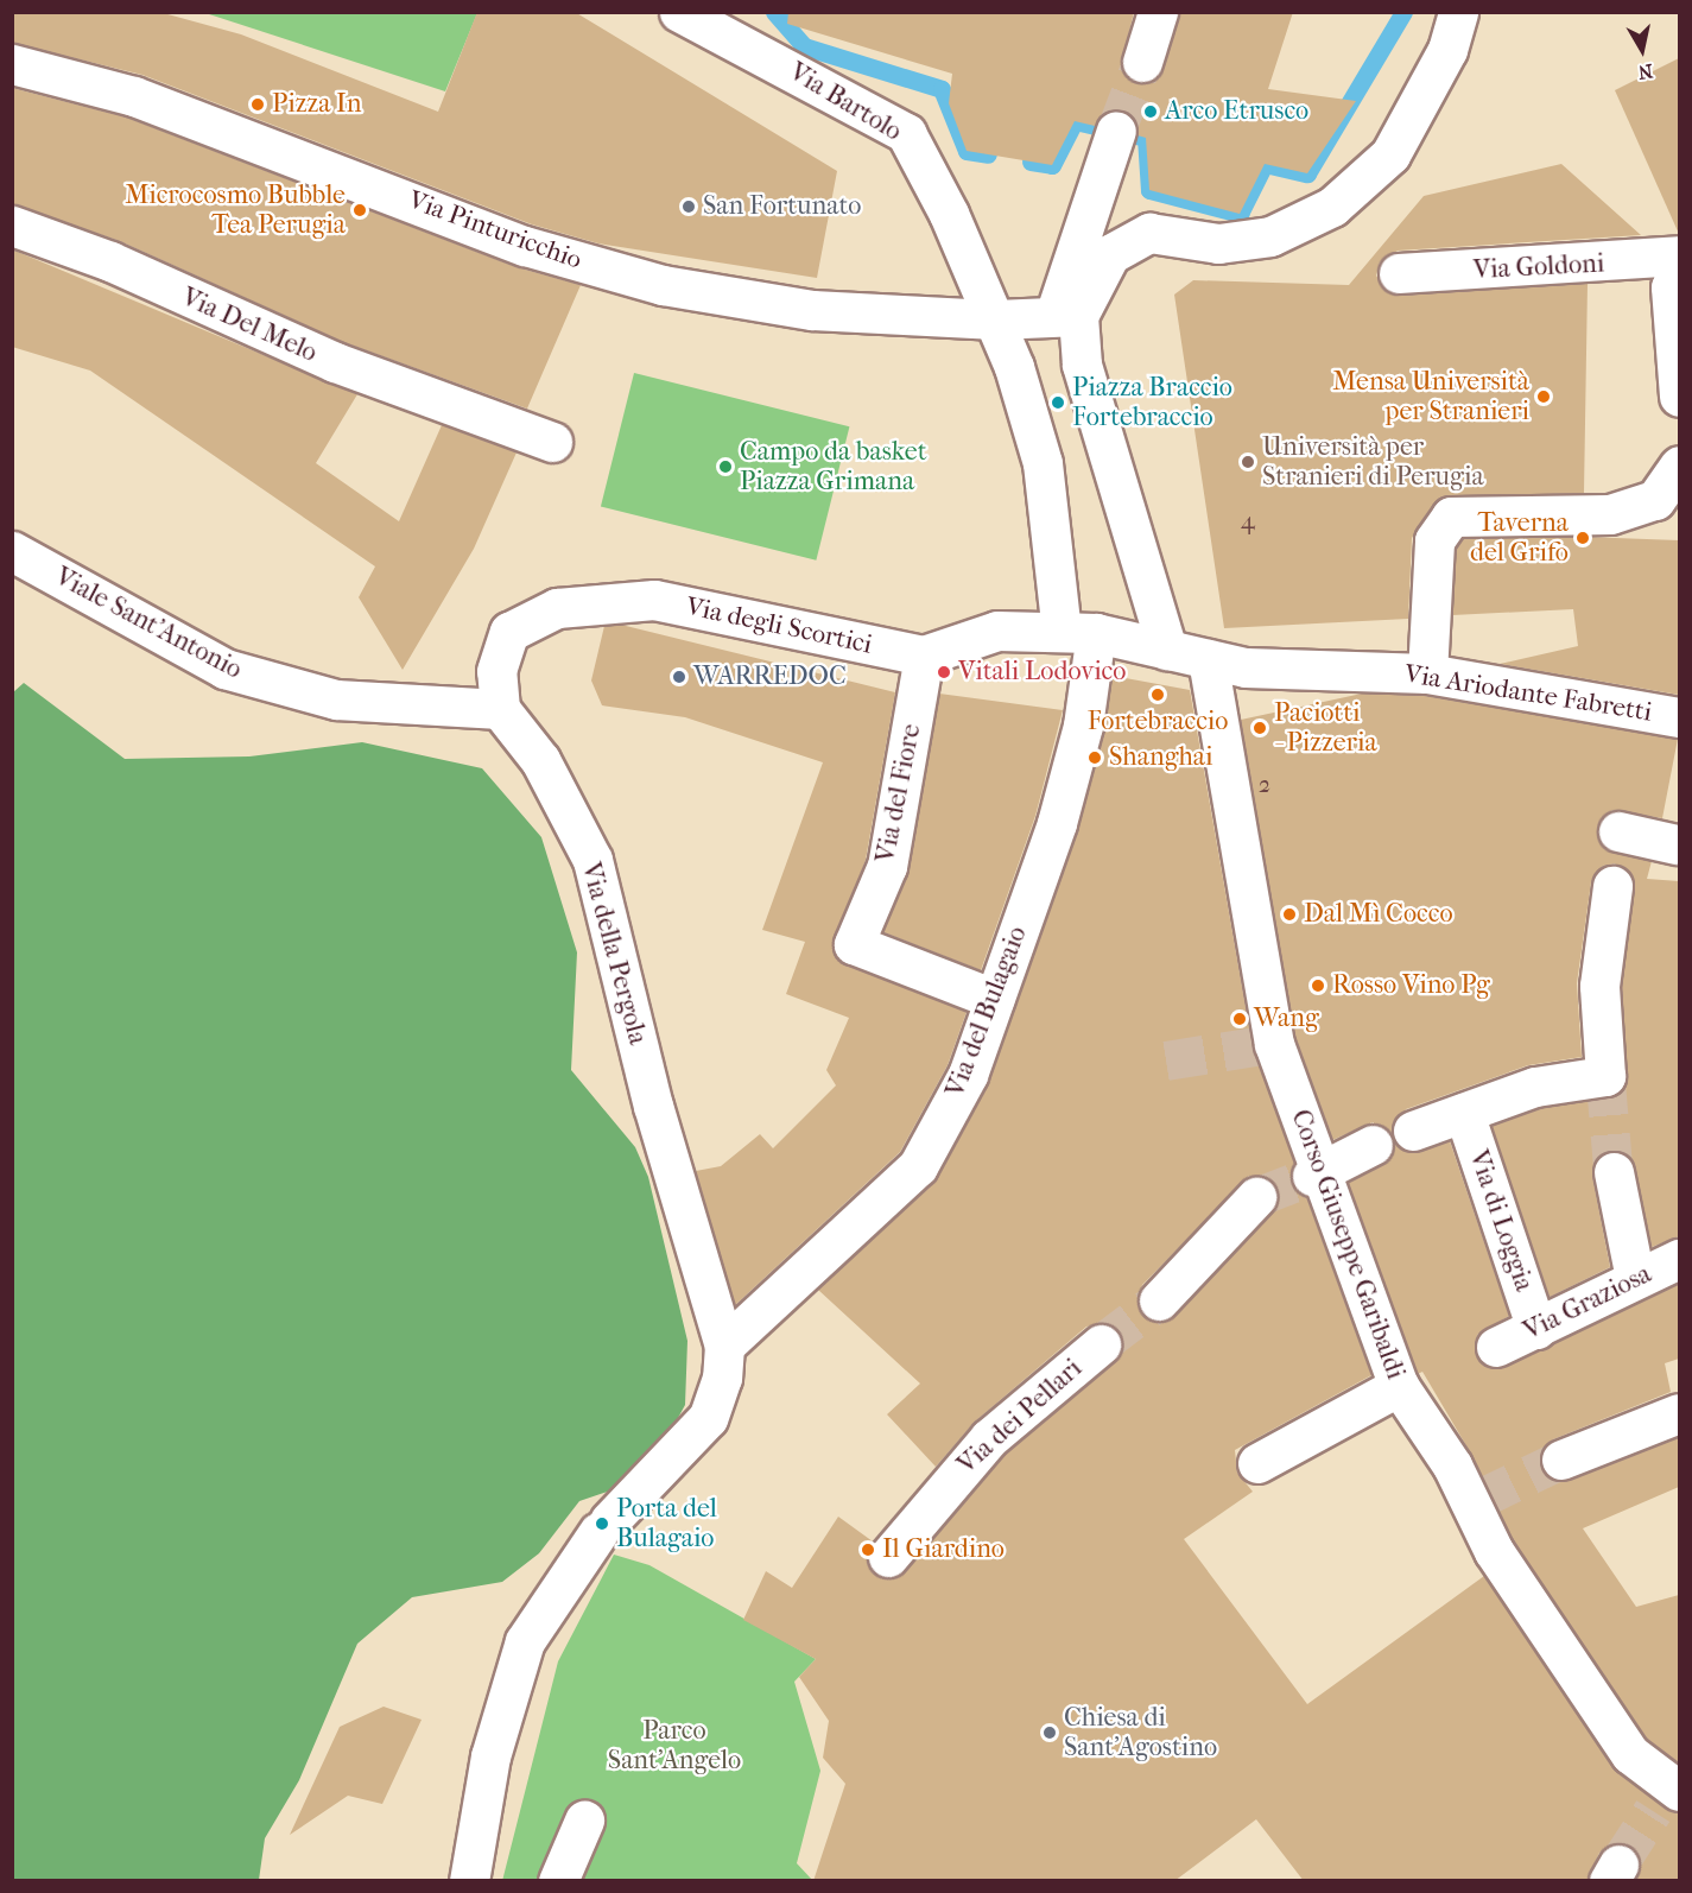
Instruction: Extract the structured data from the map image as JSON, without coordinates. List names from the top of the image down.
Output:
{
  "streets": {
    "street": [
      "Via Bartolo",
      "Via Pinturicchio",
      "Via Goldoni",
      "Via Del Melo",
      "Viale Sant'Antonio",
      "Via degli Scortici",
      "Via Ariodante Fabretti",
      "Via del Fiore",
      "Via della Pergola",
      "Via del Bulagaio",
      "Via di Loggia",
      "Corso Giuseppe Garibaldi",
      "Via Graziosa",
      "Via dei Pellari"
    ]
  },
  "crossings": [
    ["Via Bartolo", "Via Pinturicchio"],
    ["Viale Sant'Antonio", "Via degli Scortici"],
    ["Viale Sant'Antonio", "Via della Pergola"],
    ["Via degli Scortici", "Via del Fiore"],
    ["Via degli Scortici", "Via della Pergola"],
    ["Via Ariodante Fabretti", "Corso Giuseppe Garibaldi"],
    ["Via del Fiore", "Via del Bulagaio"],
    ["Via della Pergola", "Via del Bulagaio"],
    ["Via di Loggia", "Via Graziosa"]
  ],
  "parks": ["Parco Sant'Angelo"],
  "places": [
    "Pizza In",
    "Arco Etrusco",
    "San Fortunato",
    "Microcosmo Bubble Tea Perugia",
    "Mensa Università per Stranieri",
    "Piazza Braccio Fortebraccio",
    "Università per Stranieri di Perugia",
    "Campo da basket Piazza Grimana",
    "Taverna del Grifo",
    "Vitali Lodovico",
    "WARREDOC",
    "Fortebraccio",
    "Paciotti - Pizzeria",
    "Shanghai",
    "Dal Mì Cocco",
    "Rosso Vino Pg",
    "Wang",
    "Porta del Bulagaio",
    "Il Giardino",
    "Chiesa di Sant'Agostino"
  ],
  "house_numbers": ["4", "2"],
  "north": "bottom"
}
